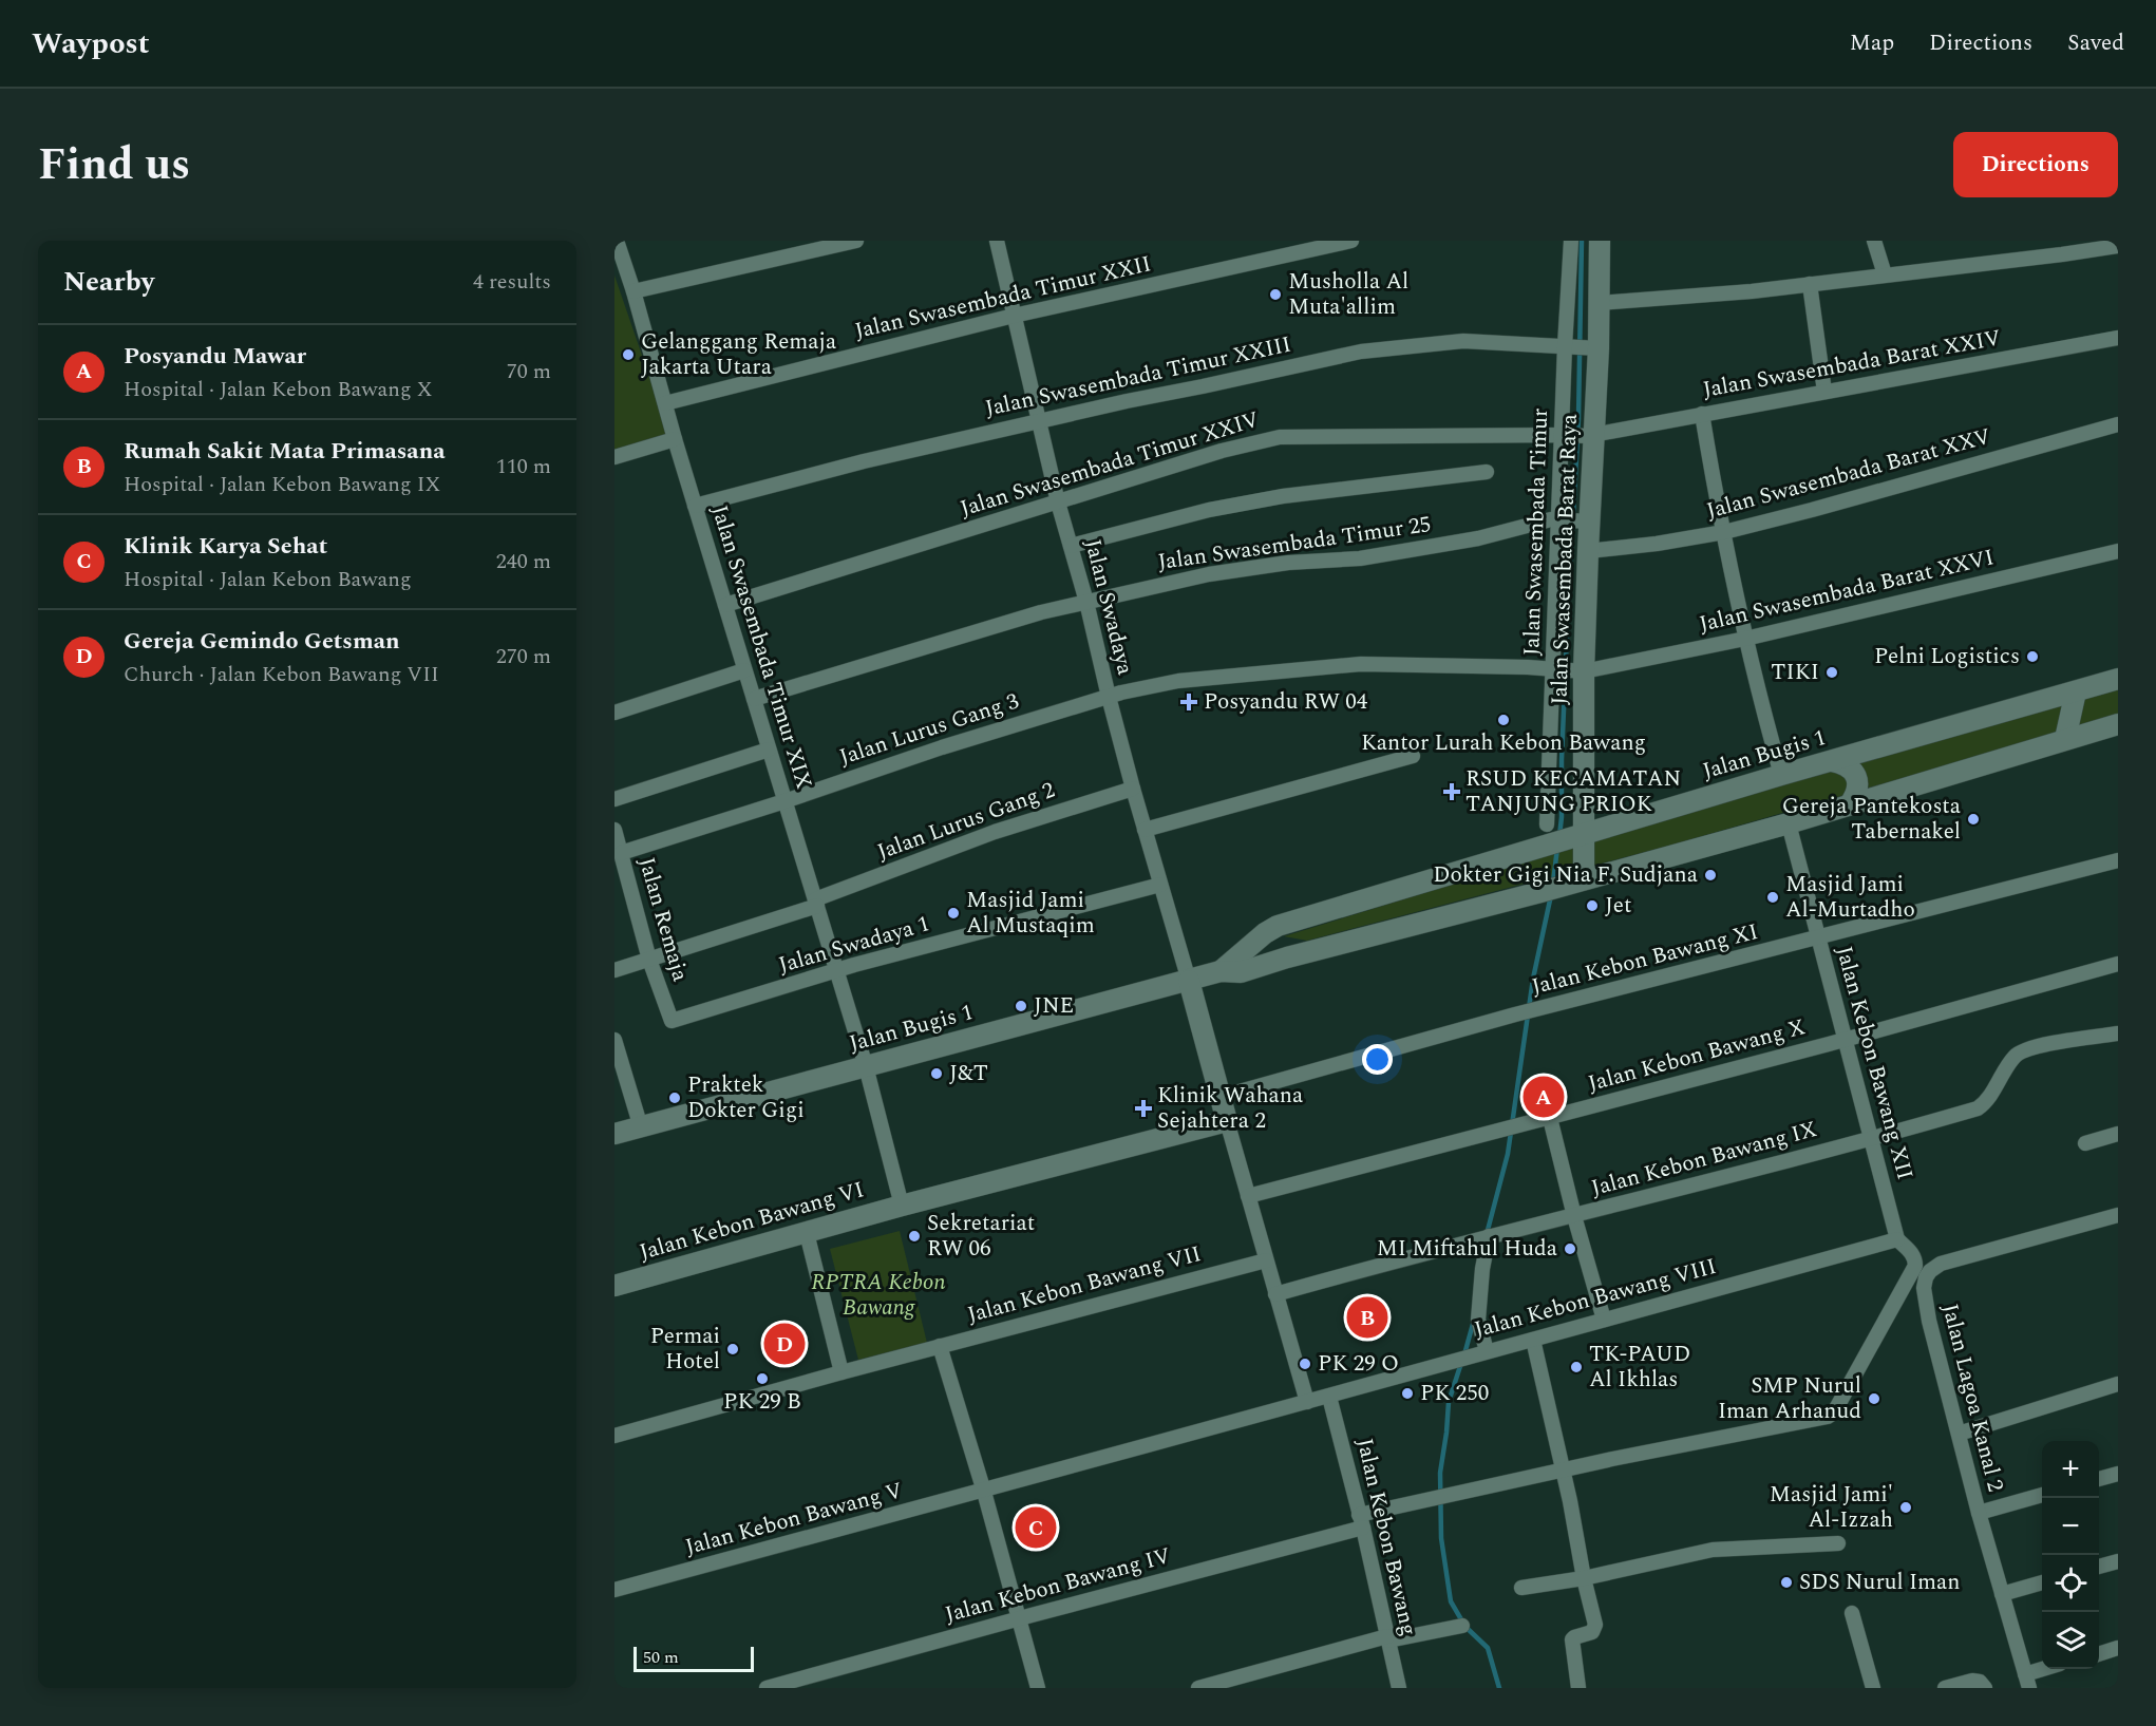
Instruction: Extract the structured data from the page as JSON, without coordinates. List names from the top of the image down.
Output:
{
  "streets": {
    "street": [
      "Jalan Swasembada Timur XXII",
      "Jalan Swasembada Barat XXIV",
      "Jalan Swasembada Timur XXIII",
      "Jalan Swasembada Timur XXIV",
      "Jalan Swasembada Barat XXV",
      "Jalan Swasembada Timur",
      "Jalan Swasembada Timur 25",
      "Jalan Swasembada Barat Raya",
      "Jalan Swasembada Barat XXVI",
      "Jalan Swadaya",
      "Jalan Swasembada Timur XIX",
      "Jalan Lurus Gang 3",
      "Jalan Bugis 1",
      "Jalan Lurus Gang 2",
      "Jalan Remaja",
      "Jalan Swadaya 1",
      "Jalan Kebon Bawang XI",
      "Jalan Kebon Bawang X",
      "Jalan Kebon Bawang XII",
      "Jalan Kebon Bawang IX",
      "Jalan Kebon Bawang VI",
      "Jalan Kebon Bawang VII",
      "Jalan Kebon Bawang VIII",
      "Jalan Lagoa Kanal 2",
      "Jalan Kebon Bawang V",
      "Jalan Kebon Bawang",
      "Jalan Kebon Bawang IV"
    ]
  },
  "crossings": [
    ["Jalan Swasembada Timur XXII", "Jalan Swadaya"],
    ["Jalan Swasembada Timur XXII", "Jalan Swasembada Timur XIX"],
    ["Jalan Swasembada Barat XXIV", "Jalan Swasembada Timur XXIV"],
    ["Jalan Swasembada Barat XXIV", "Jalan Swasembada Barat Raya"],
    ["Jalan Swasembada Timur XXIII", "Jalan Swasembada Timur"],
    ["Jalan Swasembada Timur XXIII", "Jalan Swasembada Barat Raya"],
    ["Jalan Swasembada Timur XXIII", "Jalan Swadaya"],
    ["Jalan Swasembada Timur XXIII", "Jalan Swasembada Timur XIX"],
    ["Jalan Swasembada Timur XXIV", "Jalan Swasembada Timur"],
    ["Jalan Swasembada Timur XXIV", "Jalan Swasembada Barat Raya"],
    ["Jalan Swasembada Timur XXIV", "Jalan Swadaya"],
    ["Jalan Swasembada Timur XXIV", "Jalan Swasembada Timur XIX"],
    ["Jalan Swasembada Barat XXV", "Jalan Swasembada Barat Raya"],
    ["Jalan Swasembada Timur", "Jalan Swasembada Timur 25"],
    ["Jalan Swasembada Timur", "Jalan Swasembada Barat XXVI"],
    ["Jalan Swasembada Timur", "Jalan Lurus Gang 3"],
    ["Jalan Swasembada Timur 25", "Jalan Swasembada Barat Raya"],
    ["Jalan Swasembada Timur 25", "Jalan Swadaya"],
    ["Jalan Swasembada Timur 25", "Jalan Swasembada Timur XIX"],
    ["Jalan Swasembada Barat Raya", "Jalan Swasembada Barat XXVI"],
    ["Jalan Swasembada Barat Raya", "Jalan Bugis 1"],
    ["Jalan Swasembada Barat XXVI", "Jalan Lurus Gang 3"],
    ["Jalan Swadaya", "Jalan Lurus Gang 3"],
    ["Jalan Swadaya", "Jalan Bugis 1"],
    ["Jalan Swadaya", "Jalan Lurus Gang 2"],
    ["Jalan Swadaya", "Jalan Swadaya 1"],
    ["Jalan Swasembada Timur XIX", "Jalan Lurus Gang 3"],
    ["Jalan Swasembada Timur XIX", "Jalan Bugis 1"],
    ["Jalan Swasembada Timur XIX", "Jalan Lurus Gang 2"],
    ["Jalan Swasembada Timur XIX", "Jalan Swadaya 1"],
    ["Jalan Swasembada Timur XIX", "Jalan Kebon Bawang VI"],
    ["Jalan Lurus Gang 3", "Jalan Remaja"],
    ["Jalan Bugis 1", "Jalan Kebon Bawang XII"],
    ["Jalan Bugis 1", "Jalan Kebon Bawang VI"],
    ["Jalan Lurus Gang 2", "Jalan Remaja"],
    ["Jalan Remaja", "Jalan Swadaya 1"],
    ["Jalan Kebon Bawang XI", "Jalan Kebon Bawang XII"],
    ["Jalan Kebon Bawang X", "Jalan Kebon Bawang XII"],
    ["Jalan Kebon Bawang XII", "Jalan Kebon Bawang IX"],
    ["Jalan Kebon Bawang XII", "Jalan Kebon Bawang VIII"],
    ["Jalan Kebon Bawang XII", "Jalan Kebon Bawang IV"],
    ["Jalan Kebon Bawang VIII", "Jalan Kebon Bawang V"],
    ["Jalan Kebon Bawang VIII", "Jalan Kebon Bawang"],
    ["Jalan Kebon Bawang VIII", "Jalan Kebon Bawang IV"],
    ["Jalan Kebon Bawang", "Jalan Kebon Bawang IV"]
  ],
  "parks": ["RPTRA Kebon Bawang"],
  "places": {
    "other": [
      "Musholla Al Muta'allim",
      "Gelanggang Remaja Jakarta Utara",
      "Pelni Logistics",
      "TIKI",
      "Kantor Lurah Kebon Bawang",
      "Gereja Pantekosta Tabernakel",
      "Dokter Gigi Nia F. Sudjana",
      "Masjid Jami Al-Murtadho",
      "Jet",
      "Masjid Jami Al Mustaqim",
      "JNE",
      "J&T",
      "Praktek Dokter Gigi",
      "Sekretariat RW 06",
      "MI Miftahul Huda",
      "Permai Hotel",
      "PK 29 O",
      "TK-PAUD Al Ikhlas",
      "PK 29 B",
      "PK 250",
      "SMP Nurul Iman Arhanud",
      "Masjid Jami' Al-Izzah",
      "SDS Nurul Iman"
    ],
    "health": ["Posyandu RW 04", "RSUD KECAMATAN TANJUNG PRIOK", "Klinik Wahana Sejahtera 2"]
  },
  "scale_bar": "50 m",
  "page": {
    "header": "Waypost",
    "nav": ["Map", "Directions", "Saved"],
    "title": "Find us",
    "buttons": "Directions",
    "heading": ["Nearby", "4 results"],
    "list": [
      {
        "mark": "A",
        "name": "Posyandu Mawar",
        "note": "Hospital · Jalan Kebon Bawang X",
        "value": "70 m"
      },
      {
        "mark": "B",
        "name": "Rumah Sakit Mata Primasana",
        "note": "Hospital · Jalan Kebon Bawang IX",
        "value": "110 m"
      },
      {
        "mark": "C",
        "name": "Klinik Karya Sehat",
        "note": "Hospital · Jalan Kebon Bawang",
        "value": "240 m"
      },
      {
        "mark": "D",
        "name": "Gereja Gemindo Getsman",
        "note": "Church · Jalan Kebon Bawang VII",
        "value": "270 m"
      }
    ],
    "pins": [
      "A",
      "B",
      "D",
      "C"
    ],
    "map_buttons": ["+", "−"],
    "scale": "50 m"
  }
}
